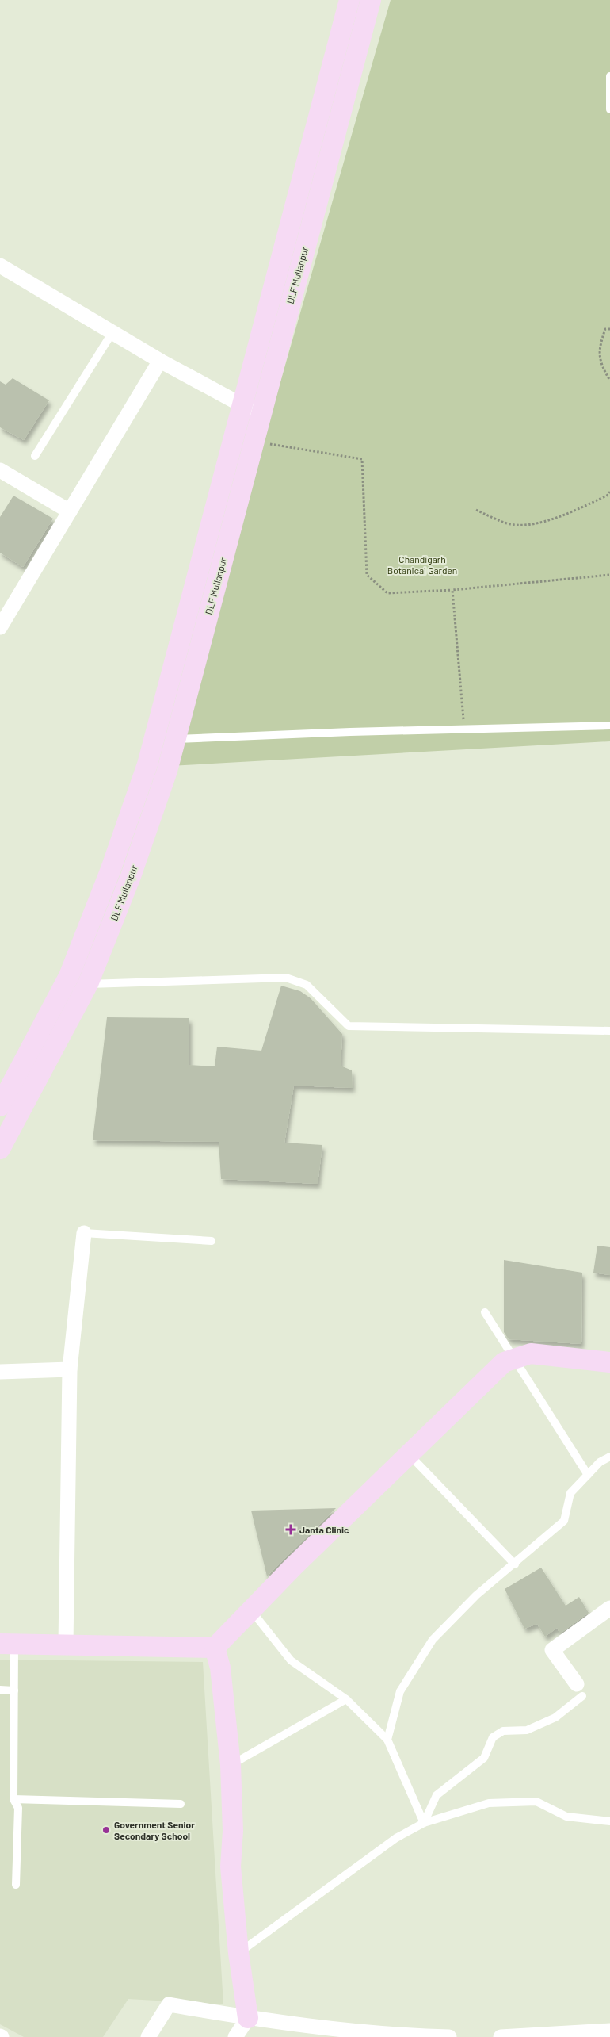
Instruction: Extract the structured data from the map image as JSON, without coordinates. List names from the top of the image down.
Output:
{
  "streets": {
    "main road": ["DLF Mullanpur"]
  },
  "parks": ["Chandigarh Botanical Garden"],
  "places": {
    "health": ["Janta Clinic"],
    "other": ["Government Senior Secondary School"]
  }
}
